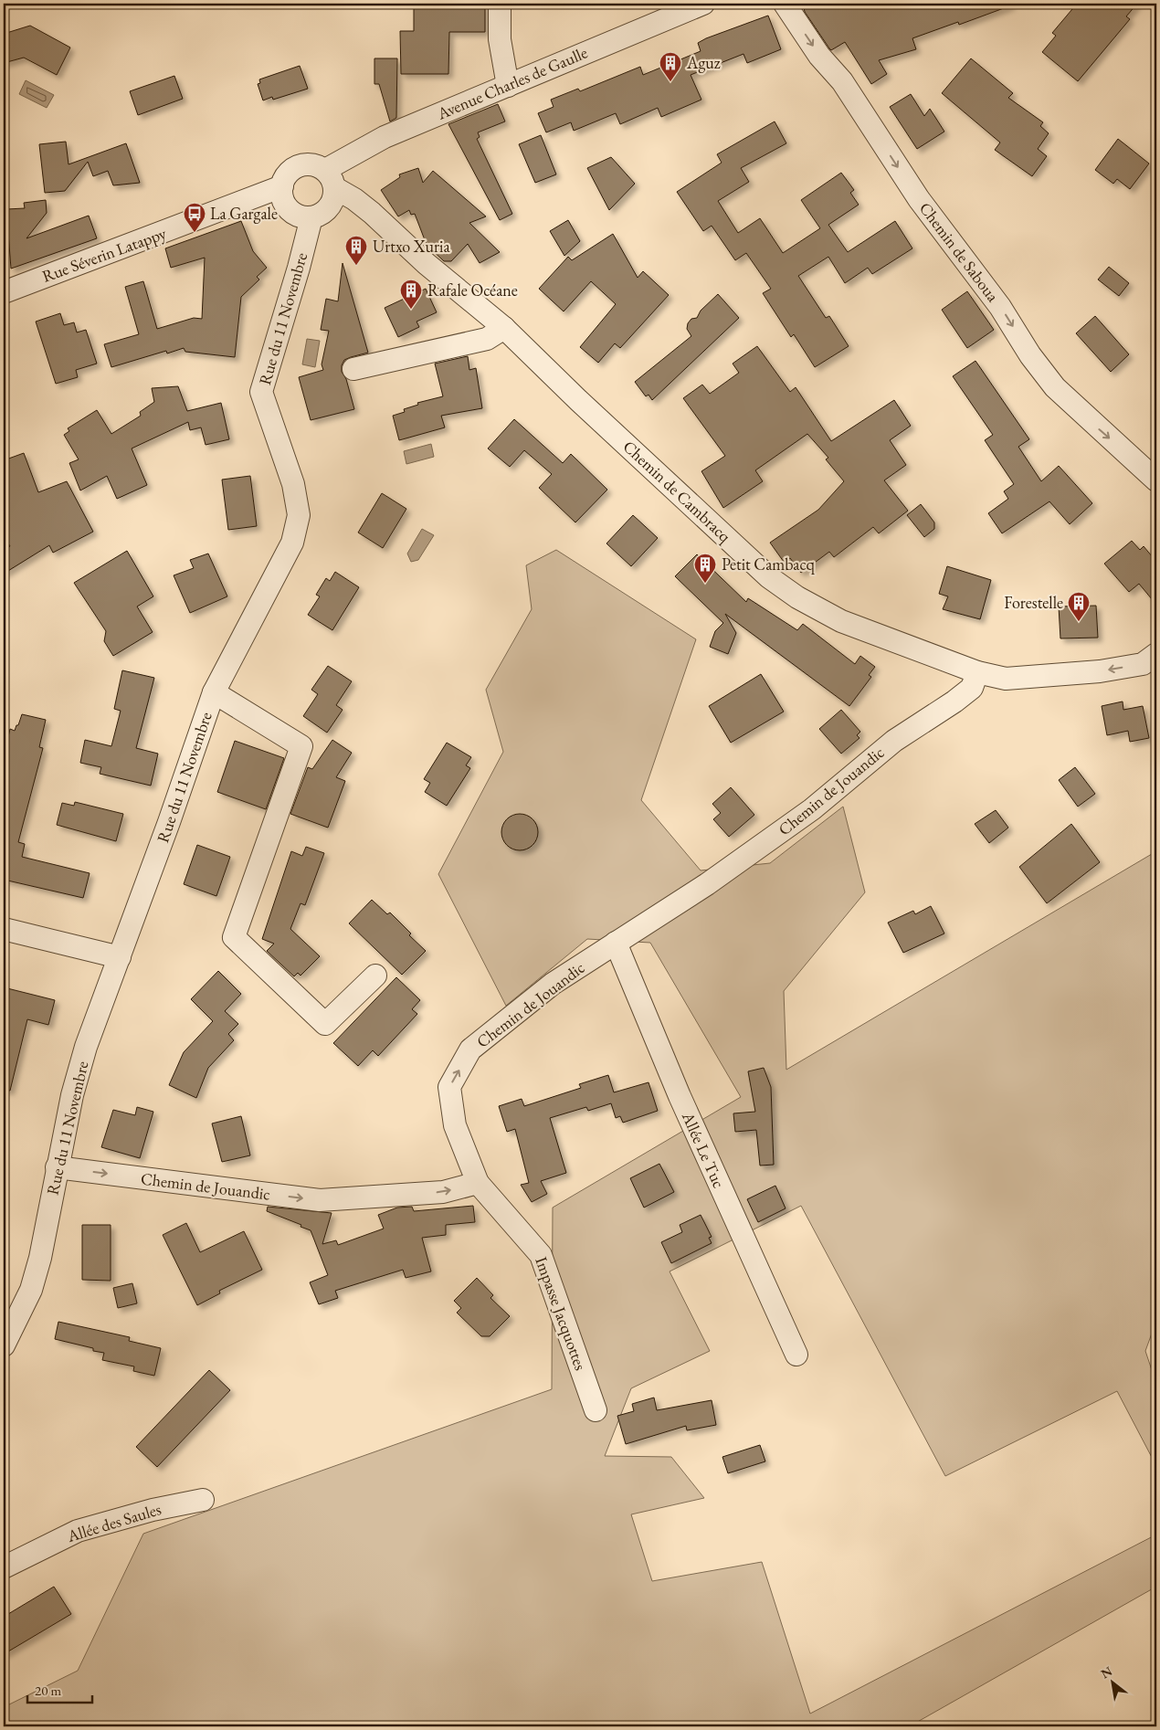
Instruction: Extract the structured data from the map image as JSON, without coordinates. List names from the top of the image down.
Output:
{
  "streets": {
    "street": [
      "Avenue Charles de Gaulle",
      "Chemin de Saboua",
      "Rue Séverin Latappy",
      "Rue du 11 Novembre",
      "Chemin de Cambracq",
      "Chemin de Jouandic",
      "Allée Le Tuc",
      "Impasse Jacquottes",
      "Allée des Saules"
    ]
  },
  "crossings": [
    ["Avenue Charles de Gaulle", "Rue Séverin Latappy"],
    ["Avenue Charles de Gaulle", "Rue du 11 Novembre"],
    ["Avenue Charles de Gaulle", "Chemin de Cambracq"],
    ["Rue Séverin Latappy", "Rue du 11 Novembre"],
    ["Rue Séverin Latappy", "Chemin de Cambracq"],
    ["Rue du 11 Novembre", "Chemin de Cambracq"],
    ["Rue du 11 Novembre", "Chemin de Jouandic"],
    ["Chemin de Cambracq", "Chemin de Jouandic"],
    ["Chemin de Jouandic", "Allée Le Tuc"],
    ["Chemin de Jouandic", "Impasse Jacquottes"]
  ],
  "one_way": ["Chemin de Saboua", "Chemin de Jouandic"],
  "places": {
    "building": [
      "Aguz",
      "Urtxo Xuria",
      "Rafale Océane",
      "Petit Cambacq",
      "Forestelle"
    ],
    "bus stop": ["La Gargale"]
  },
  "scale_bar": "20 m",
  "north": "top left"
}
